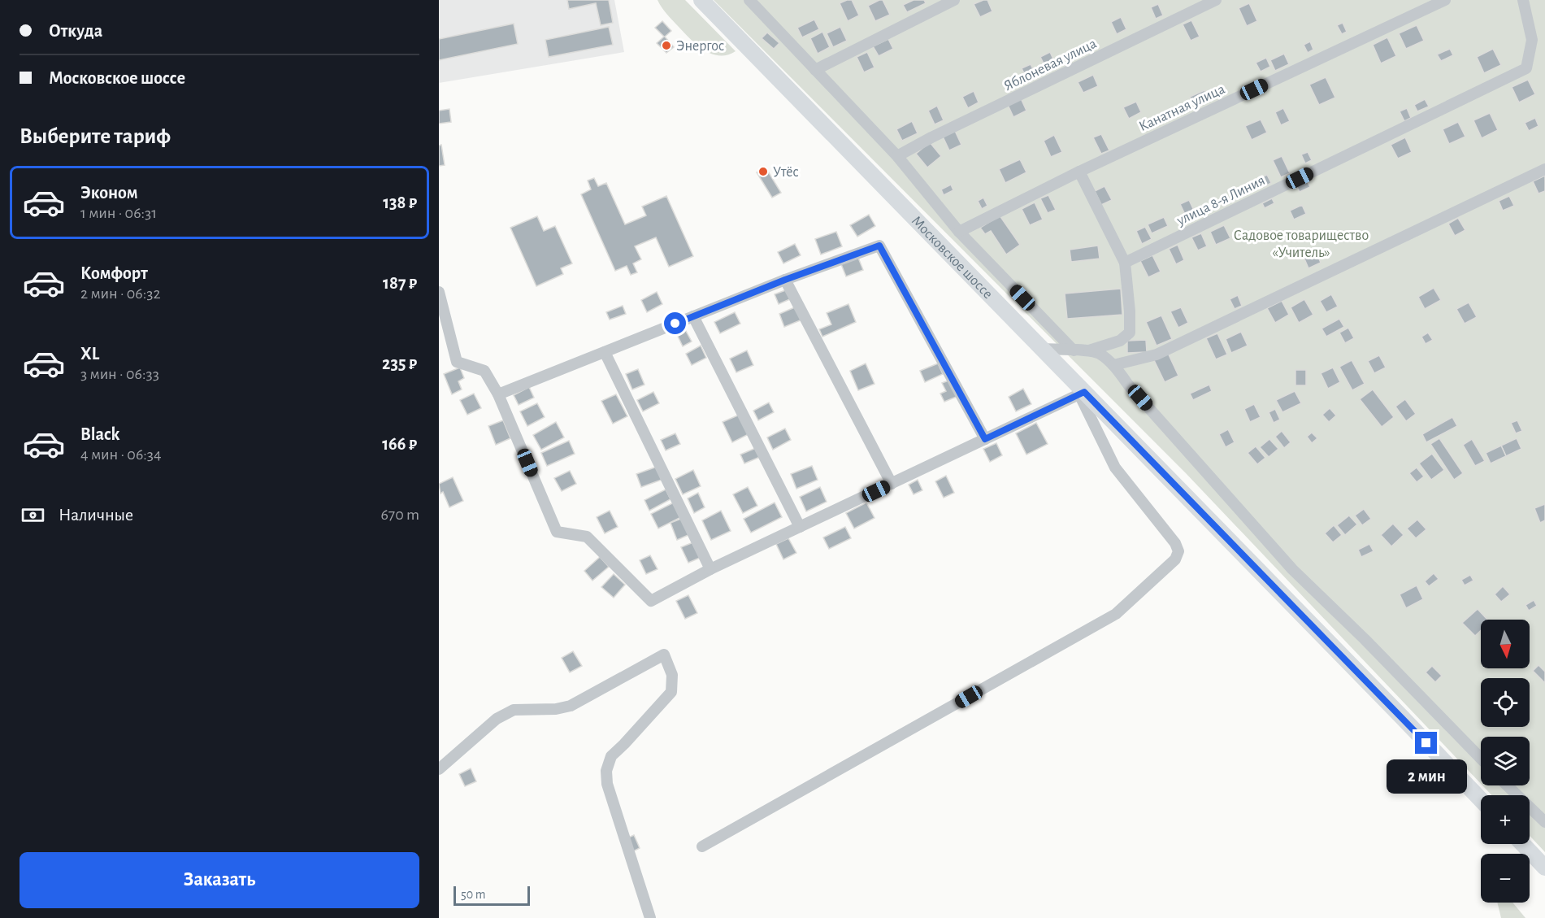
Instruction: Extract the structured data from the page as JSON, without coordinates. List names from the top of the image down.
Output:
{
  "streets": {
    "highway": ["Московское шоссе"],
    "street": ["Яблоневая улица", "Канатная улица", "улица 8-я Линия"]
  },
  "parks": ["Садовое товарищество «Учитель»"],
  "places": ["Энергос", "Утёс"],
  "scale_bar": "50 m",
  "north": "bottom",
  "page": {
    "banner": ["Откуда", "Московское шоссе"],
    "heading": "Выберите тариф",
    "list": [
      {
        "name": "Эконом",
        "note": "1 мин · 06:31",
        "value": "138 ₽"
      },
      {
        "name": "Комфорт",
        "note": "2 мин · 06:32",
        "value": "187 ₽"
      },
      {
        "name": "XL",
        "note": "3 мин · 06:33",
        "value": "235 ₽"
      },
      {
        "name": "Black",
        "note": "4 мин · 06:34",
        "value": "166 ₽"
      }
    ],
    "pay": ["Наличные", "670 m"],
    "map_buttons": ["+", "−"],
    "bubble": "2 мин",
    "buttons": "Заказать",
    "scale": "50 m"
  }
}
